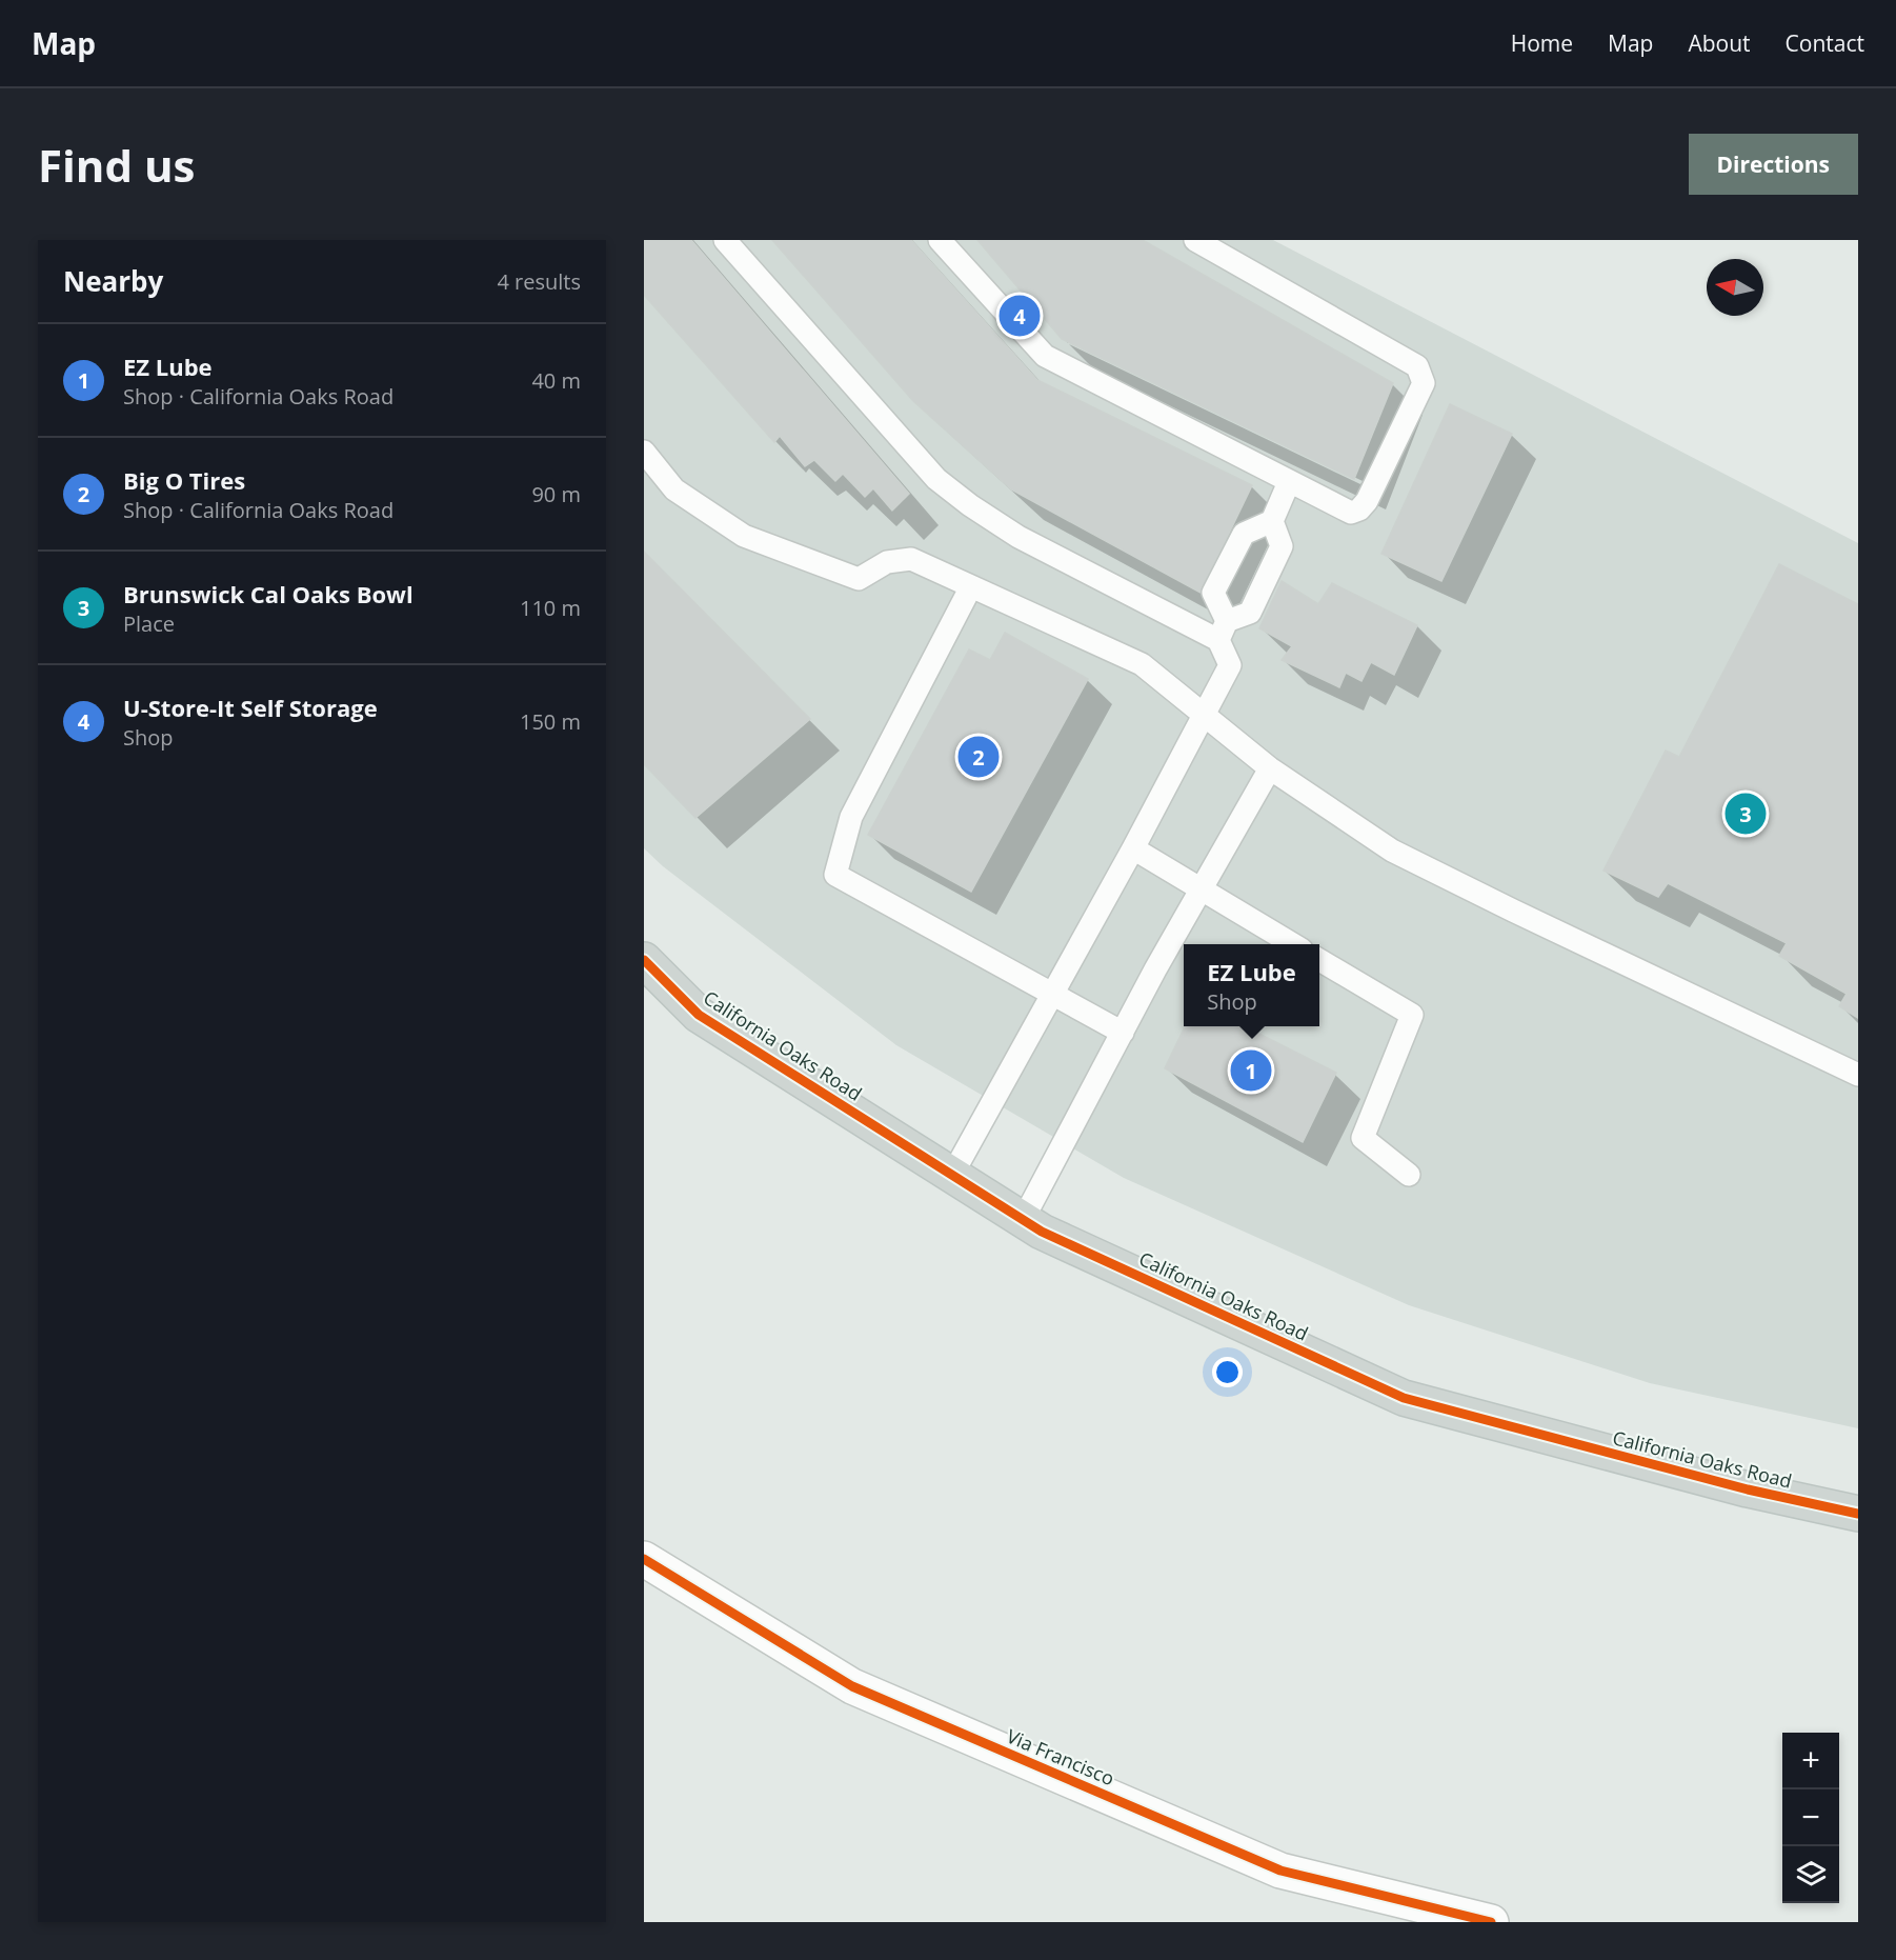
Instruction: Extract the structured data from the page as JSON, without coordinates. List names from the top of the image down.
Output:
{
  "streets": {
    "main road": ["California Oaks Road"],
    "street": ["Via Francisco"]
  },
  "north": "left",
  "page": {
    "header": "Map",
    "nav": [
      "Home",
      "Map",
      "About",
      "Contact"
    ],
    "buttons": "Directions",
    "title": "Find us",
    "heading": ["Nearby", "4 results"],
    "pins": [
      "4",
      "2",
      "3",
      "1"
    ],
    "list": [
      {
        "mark": "1",
        "name": "EZ Lube",
        "note": "Shop · California Oaks Road",
        "value": "40 m"
      },
      {
        "mark": "2",
        "name": "Big O Tires",
        "note": "Shop · California Oaks Road",
        "value": "90 m"
      },
      {
        "mark": "3",
        "name": "Brunswick Cal Oaks Bowl",
        "note": "Place",
        "value": "110 m"
      },
      {
        "mark": "4",
        "name": "U-Store-It Self Storage",
        "note": "Shop",
        "value": "150 m"
      }
    ],
    "popup": ["EZ Lube", "Shop"],
    "map_buttons": ["+", "−"]
  }
}
